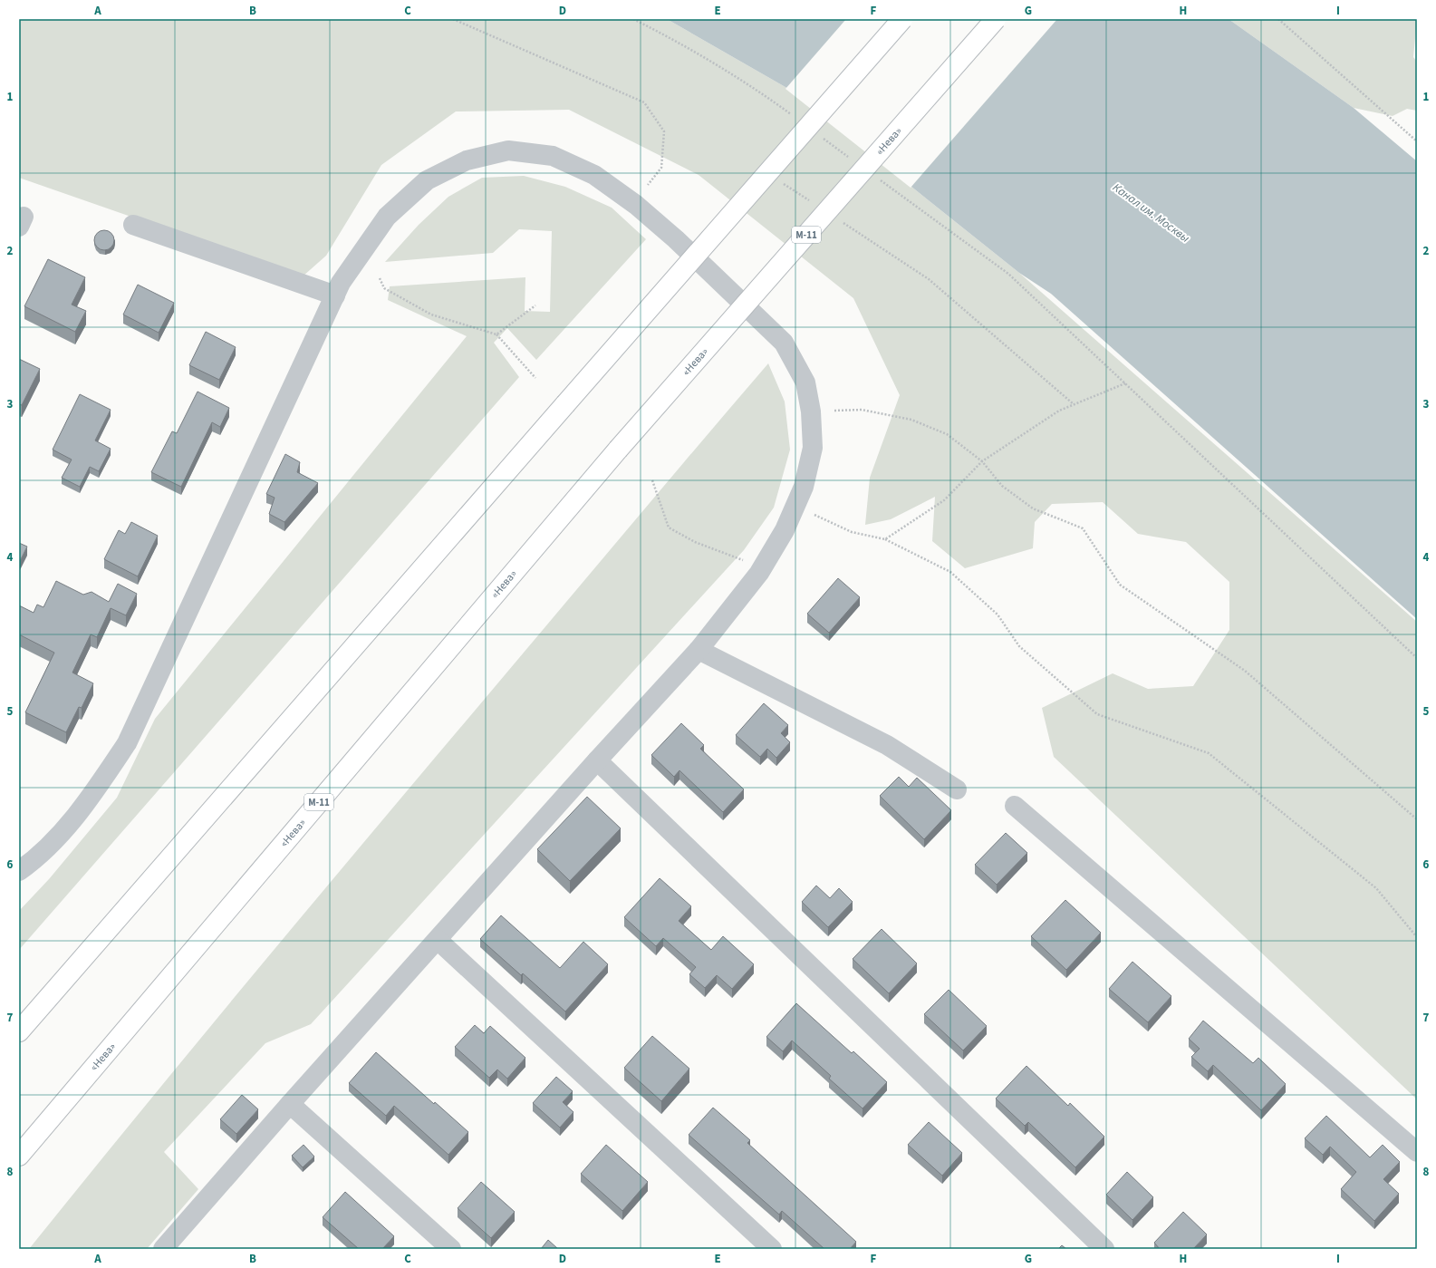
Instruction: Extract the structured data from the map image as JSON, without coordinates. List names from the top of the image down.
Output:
{
  "streets": {
    "highway": ["«Нева»", "М-11"]
  },
  "water": ["Канал им. Москвы"],
  "grid": {
    "columns": [
      "A",
      "B",
      "C",
      "D",
      "E",
      "F",
      "G",
      "H",
      "I"
    ],
    "rows": [
      "1",
      "2",
      "3",
      "4",
      "5",
      "6",
      "7",
      "8"
    ]
  }
}
